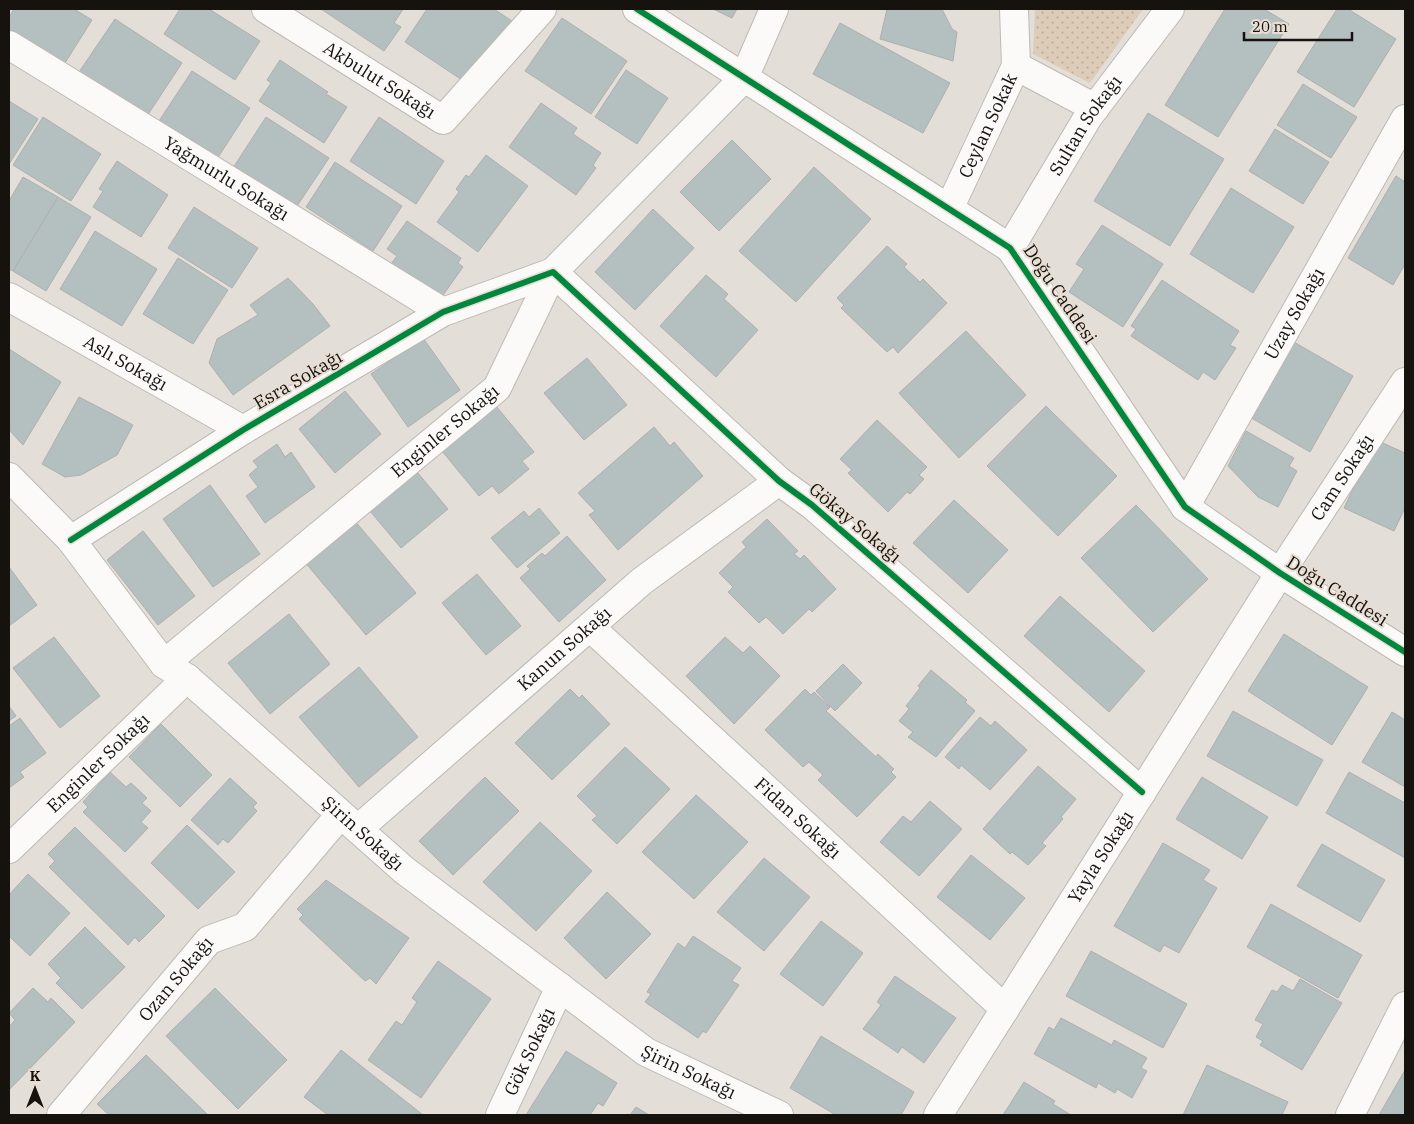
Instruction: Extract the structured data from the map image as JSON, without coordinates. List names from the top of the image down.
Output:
{
  "streets": {
    "street": [
      "Akbulut Sokağı",
      "Ceylan Sokak",
      "Sultan Sokağı",
      "Yağmurlu Sokağı",
      "Doğu Caddesi",
      "Uzay Sokağı",
      "Aslı Sokağı",
      "Esra Sokağı",
      "Enginler Sokağı",
      "Cam Sokağı",
      "Gökay Sokağı",
      "Kanun Sokağı",
      "Fidan Sokağı",
      "Şirin Sokağı",
      "Yayla Sokağı",
      "Ozan Sokağı",
      "Gök Sokağı"
    ]
  },
  "crossings": [
    ["Ceylan Sokak", "Doğu Caddesi"],
    ["Sultan Sokağı", "Doğu Caddesi"],
    ["Yağmurlu Sokağı", "Esra Sokağı"],
    ["Doğu Caddesi", "Uzay Sokağı"],
    ["Doğu Caddesi", "Enginler Sokağı"],
    ["Doğu Caddesi", "Cam Sokağı"],
    ["Doğu Caddesi", "Yayla Sokağı"],
    ["Aslı Sokağı", "Esra Sokağı"],
    ["Esra Sokağı", "Enginler Sokağı"],
    ["Esra Sokağı", "Gökay Sokağı"],
    ["Esra Sokağı", "Şirin Sokağı"],
    ["Enginler Sokağı", "Gökay Sokağı"],
    ["Enginler Sokağı", "Şirin Sokağı"],
    ["Cam Sokağı", "Yayla Sokağı"],
    ["Gökay Sokağı", "Kanun Sokağı"],
    ["Gökay Sokağı", "Yayla Sokağı"],
    ["Kanun Sokağı", "Fidan Sokağı"],
    ["Kanun Sokağı", "Şirin Sokağı"],
    ["Kanun Sokağı", "Ozan Sokağı"],
    ["Fidan Sokağı", "Yayla Sokağı"],
    ["Şirin Sokağı", "Ozan Sokağı"],
    ["Şirin Sokağı", "Gök Sokağı"]
  ],
  "scale_bar": "20 m",
  "north": "top"
}
